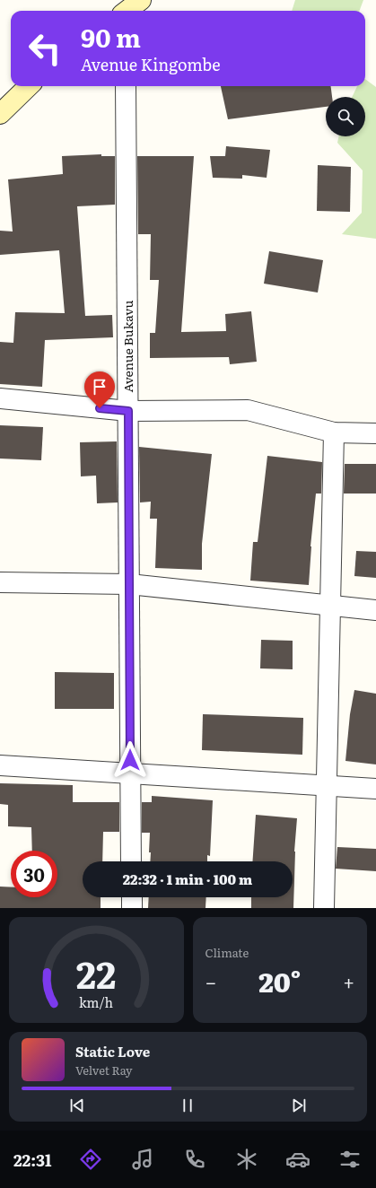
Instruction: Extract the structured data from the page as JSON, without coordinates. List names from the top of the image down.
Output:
{
  "streets": {
    "street": ["Avenue Bukavu"]
  },
  "page": {
    "turn": ["90 m", "Avenue Kingombe"],
    "limit": "30",
    "trip": "22:32 · 1 min · 100 m",
    "tile": "Climate",
    "heat": ["−", "20°", "+"],
    "song": ["Static Love", "Velvet Ray"],
    "tabs": "22:31",
    "gauge": ["22", "km/h"]
  }
}
